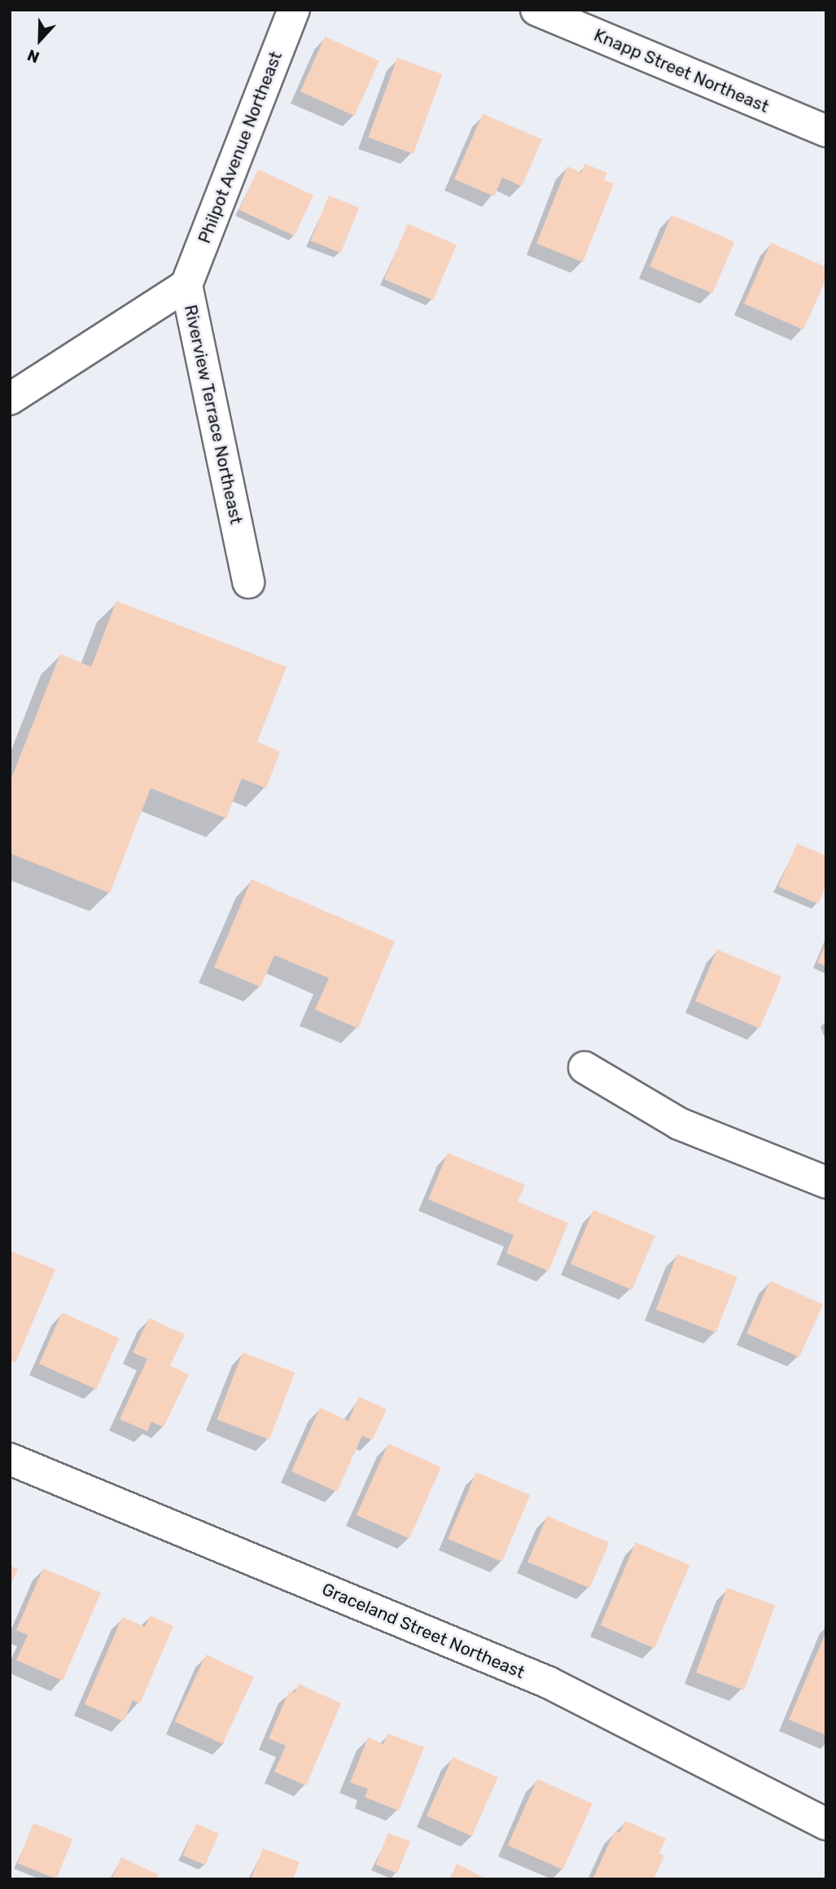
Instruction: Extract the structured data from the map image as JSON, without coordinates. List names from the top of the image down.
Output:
{
  "streets": {
    "street": [
      "Knapp Street Northeast",
      "Philpot Avenue Northeast",
      "Riverview Terrace Northeast",
      "Graceland Street Northeast"
    ]
  },
  "crossings": [
    ["Philpot Avenue Northeast", "Riverview Terrace Northeast"]
  ],
  "north": "bottom"
}
